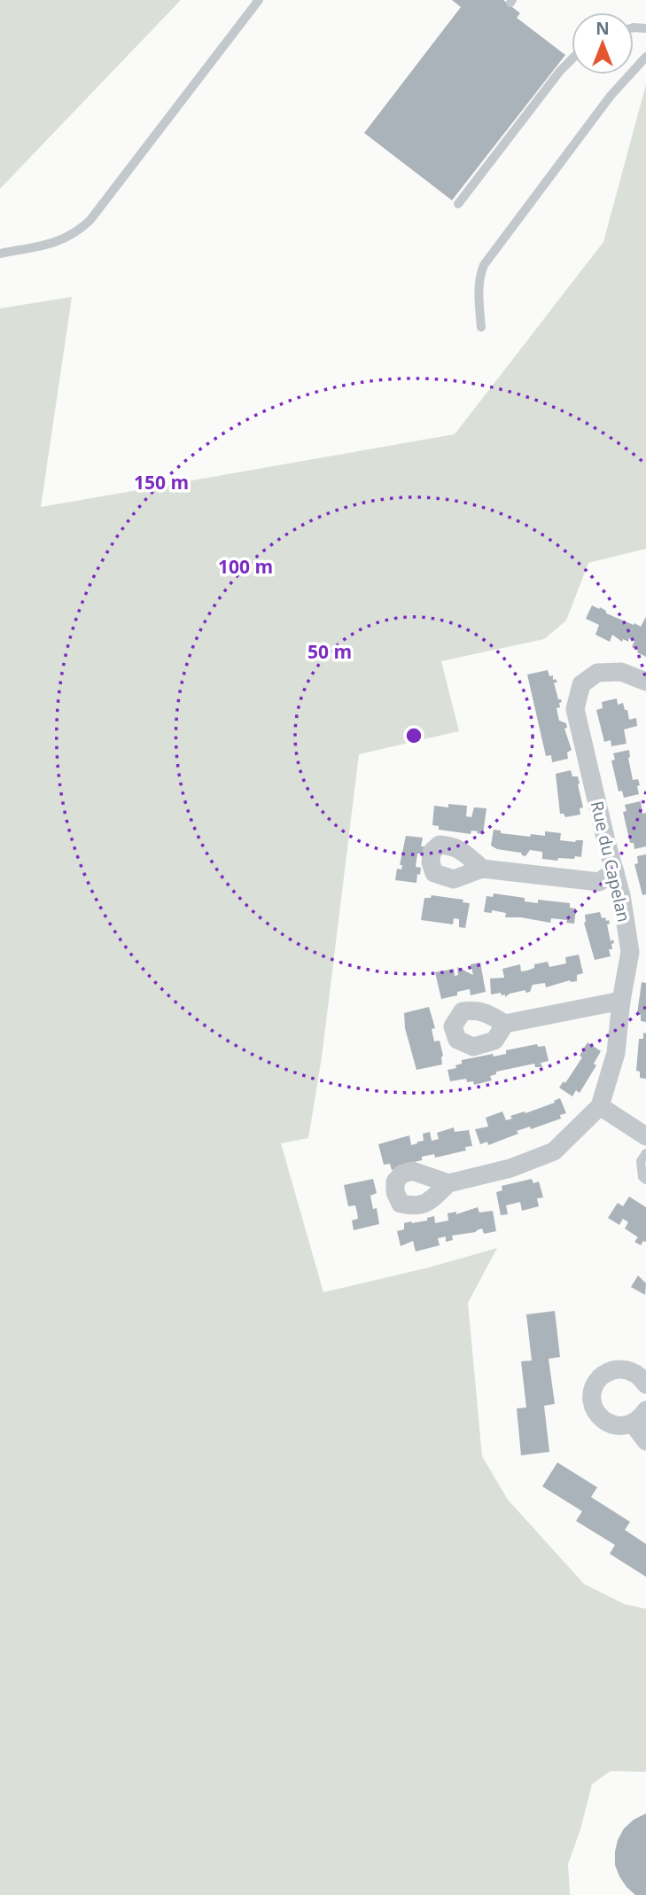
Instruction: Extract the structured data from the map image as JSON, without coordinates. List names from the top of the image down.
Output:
{
  "streets": {
    "street": ["Rue du Capelan"]
  },
  "north": "top",
  "rings": ["150 m", "100 m", "50 m"]
}
